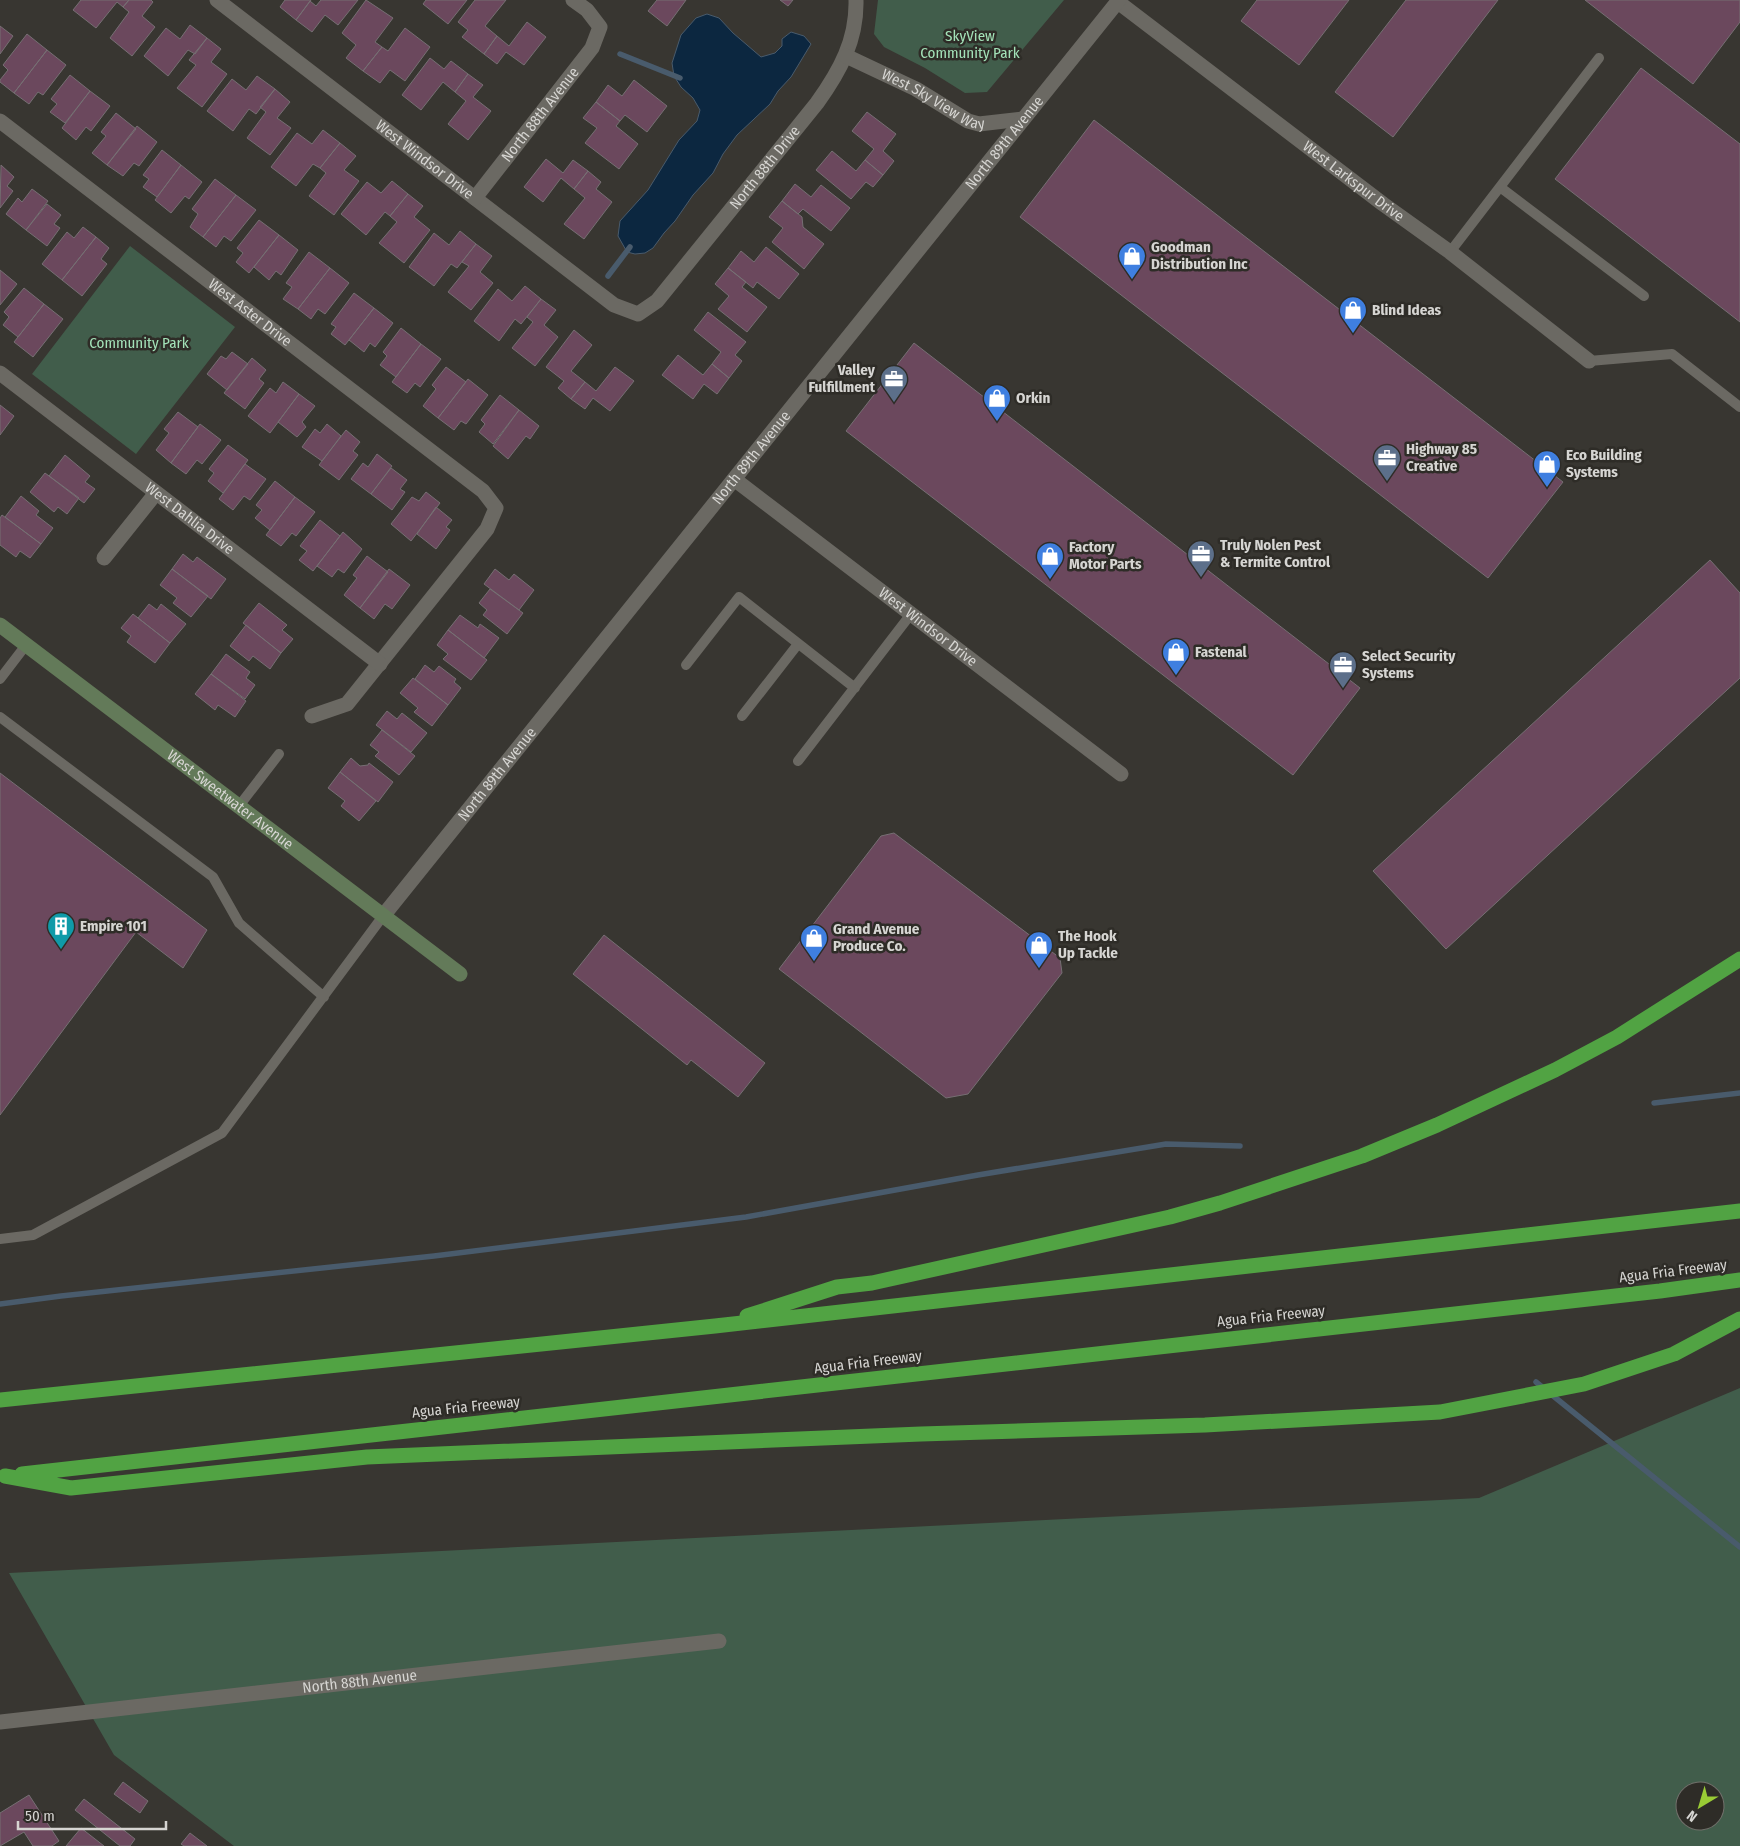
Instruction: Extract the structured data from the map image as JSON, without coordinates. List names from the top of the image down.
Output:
{
  "streets": {
    "highway": ["Agua Fria Freeway"],
    "street": [
      "West Sky View Way",
      "North 88th Avenue",
      "North 89th Avenue",
      "West Windsor Drive",
      "North 88th Drive",
      "West Larkspur Drive",
      "West Aster Drive",
      "West Dahlia Drive",
      "West Sweetwater Avenue"
    ]
  },
  "crossings": [
    ["West Sky View Way", "North 89th Avenue"],
    ["West Sky View Way", "North 88th Drive"],
    ["North 88th Avenue", "West Windsor Drive"],
    ["North 89th Avenue", "West Windsor Drive"],
    ["North 89th Avenue", "West Larkspur Drive"],
    ["North 89th Avenue", "West Sweetwater Avenue"],
    ["West Windsor Drive", "North 88th Drive"],
    ["West Aster Drive", "West Dahlia Drive"]
  ],
  "parks": ["SkyView Community Park", "Community Park"],
  "places": {
    "shop": [
      "Goodman Distribution Inc",
      "Blind Ideas",
      "Orkin",
      "Eco Building Systems",
      "Factory Motor Parts",
      "Fastenal",
      "Grand Avenue Produce Co.",
      "The Hook Up Tackle"
    ],
    "office": [
      "Valley Fulfillment",
      "Highway 85 Creative",
      "Truly Nolen Pest & Termite Control",
      "Select Security Systems"
    ],
    "building": ["Empire 101"]
  },
  "scale_bar": "50 m",
  "north": "bottom left"
}
